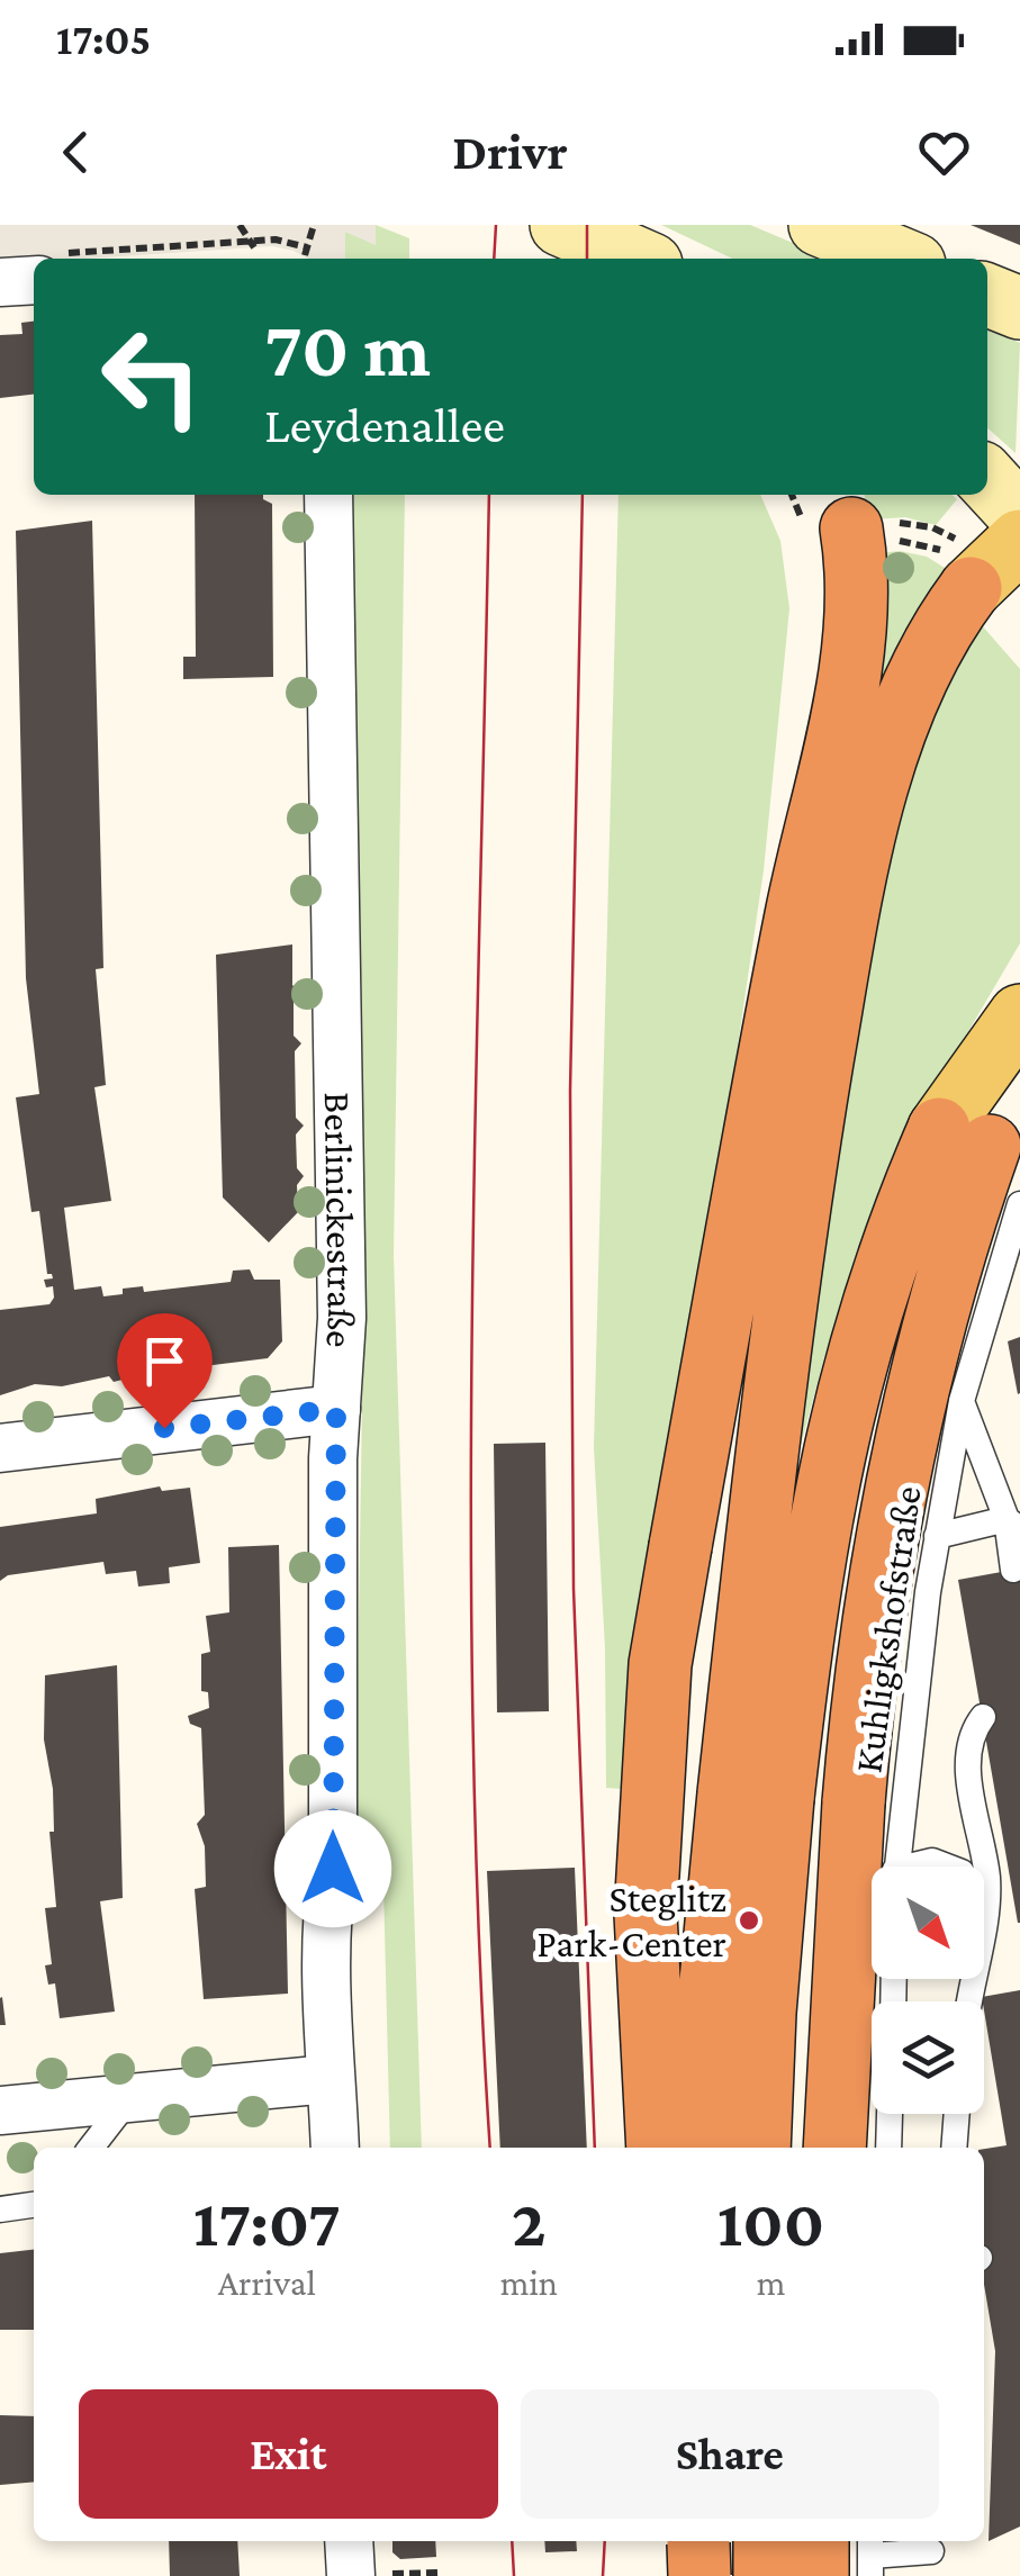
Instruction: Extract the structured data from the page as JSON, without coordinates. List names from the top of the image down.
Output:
{
  "streets": {
    "street": ["Berlinickestraße"],
    "lane": ["Kuhligkshofstraße"]
  },
  "places": ["Steglitz Park-Center"],
  "north": "bottom right",
  "page": {
    "status": "17:05",
    "header": "Drivr",
    "turn": ["70 m", "Leydenallee"],
    "eta": [
      "17:07",
      "Arrival",
      "2",
      "min",
      "100",
      "m"
    ],
    "buttons": ["Exit", "Share"]
  }
}
